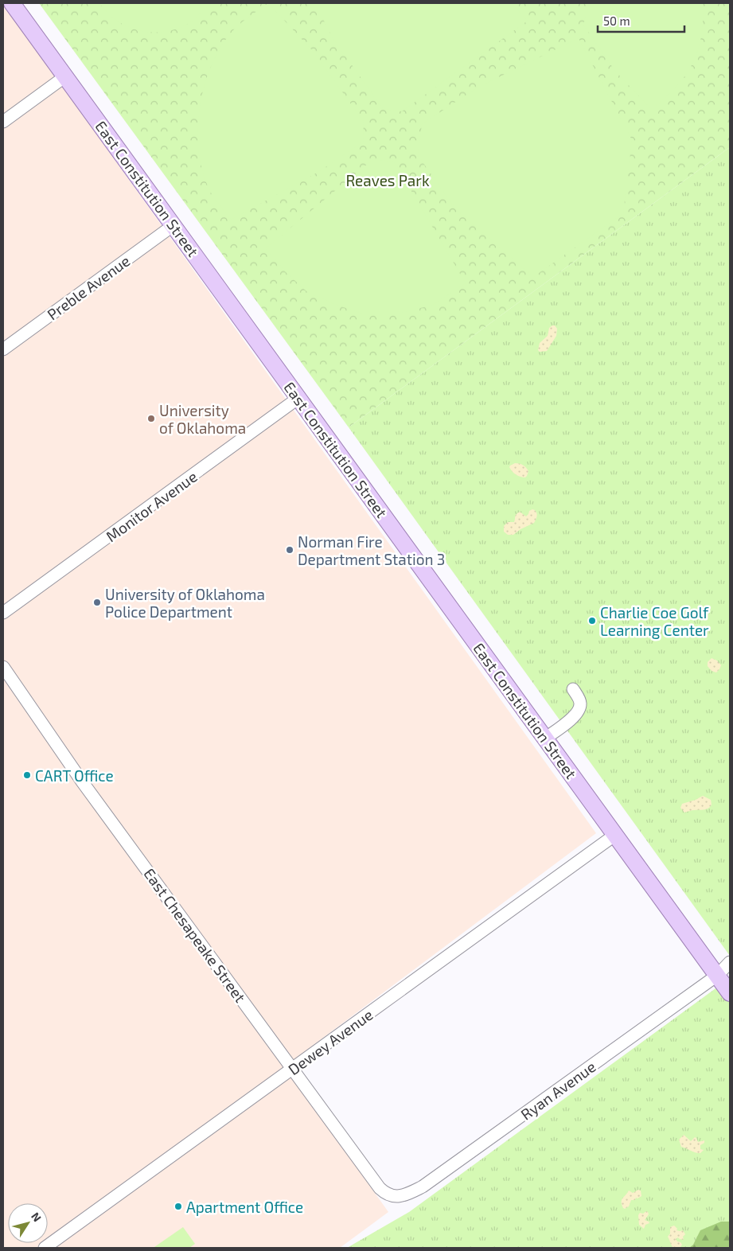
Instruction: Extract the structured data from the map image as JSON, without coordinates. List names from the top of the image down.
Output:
{
  "streets": {
    "main road": ["East Constitution Street"],
    "street": [
      "Preble Avenue",
      "Monitor Avenue",
      "East Chesapeake Street",
      "Dewey Avenue",
      "Ryan Avenue"
    ]
  },
  "crossings": [
    ["East Constitution Street", "Preble Avenue"],
    ["East Constitution Street", "Monitor Avenue"],
    ["East Constitution Street", "Dewey Avenue"],
    ["East Constitution Street", "Ryan Avenue"],
    ["East Chesapeake Street", "Dewey Avenue"],
    ["East Chesapeake Street", "Ryan Avenue"]
  ],
  "parks": ["Reaves Park"],
  "places": [
    "University of Oklahoma",
    "Norman Fire Department Station 3",
    "University of Oklahoma Police Department",
    "Charlie Coe Golf Learning Center",
    "CART Office",
    "Apartment Office"
  ],
  "scale_bar": "50 m",
  "north": "top right"
}
